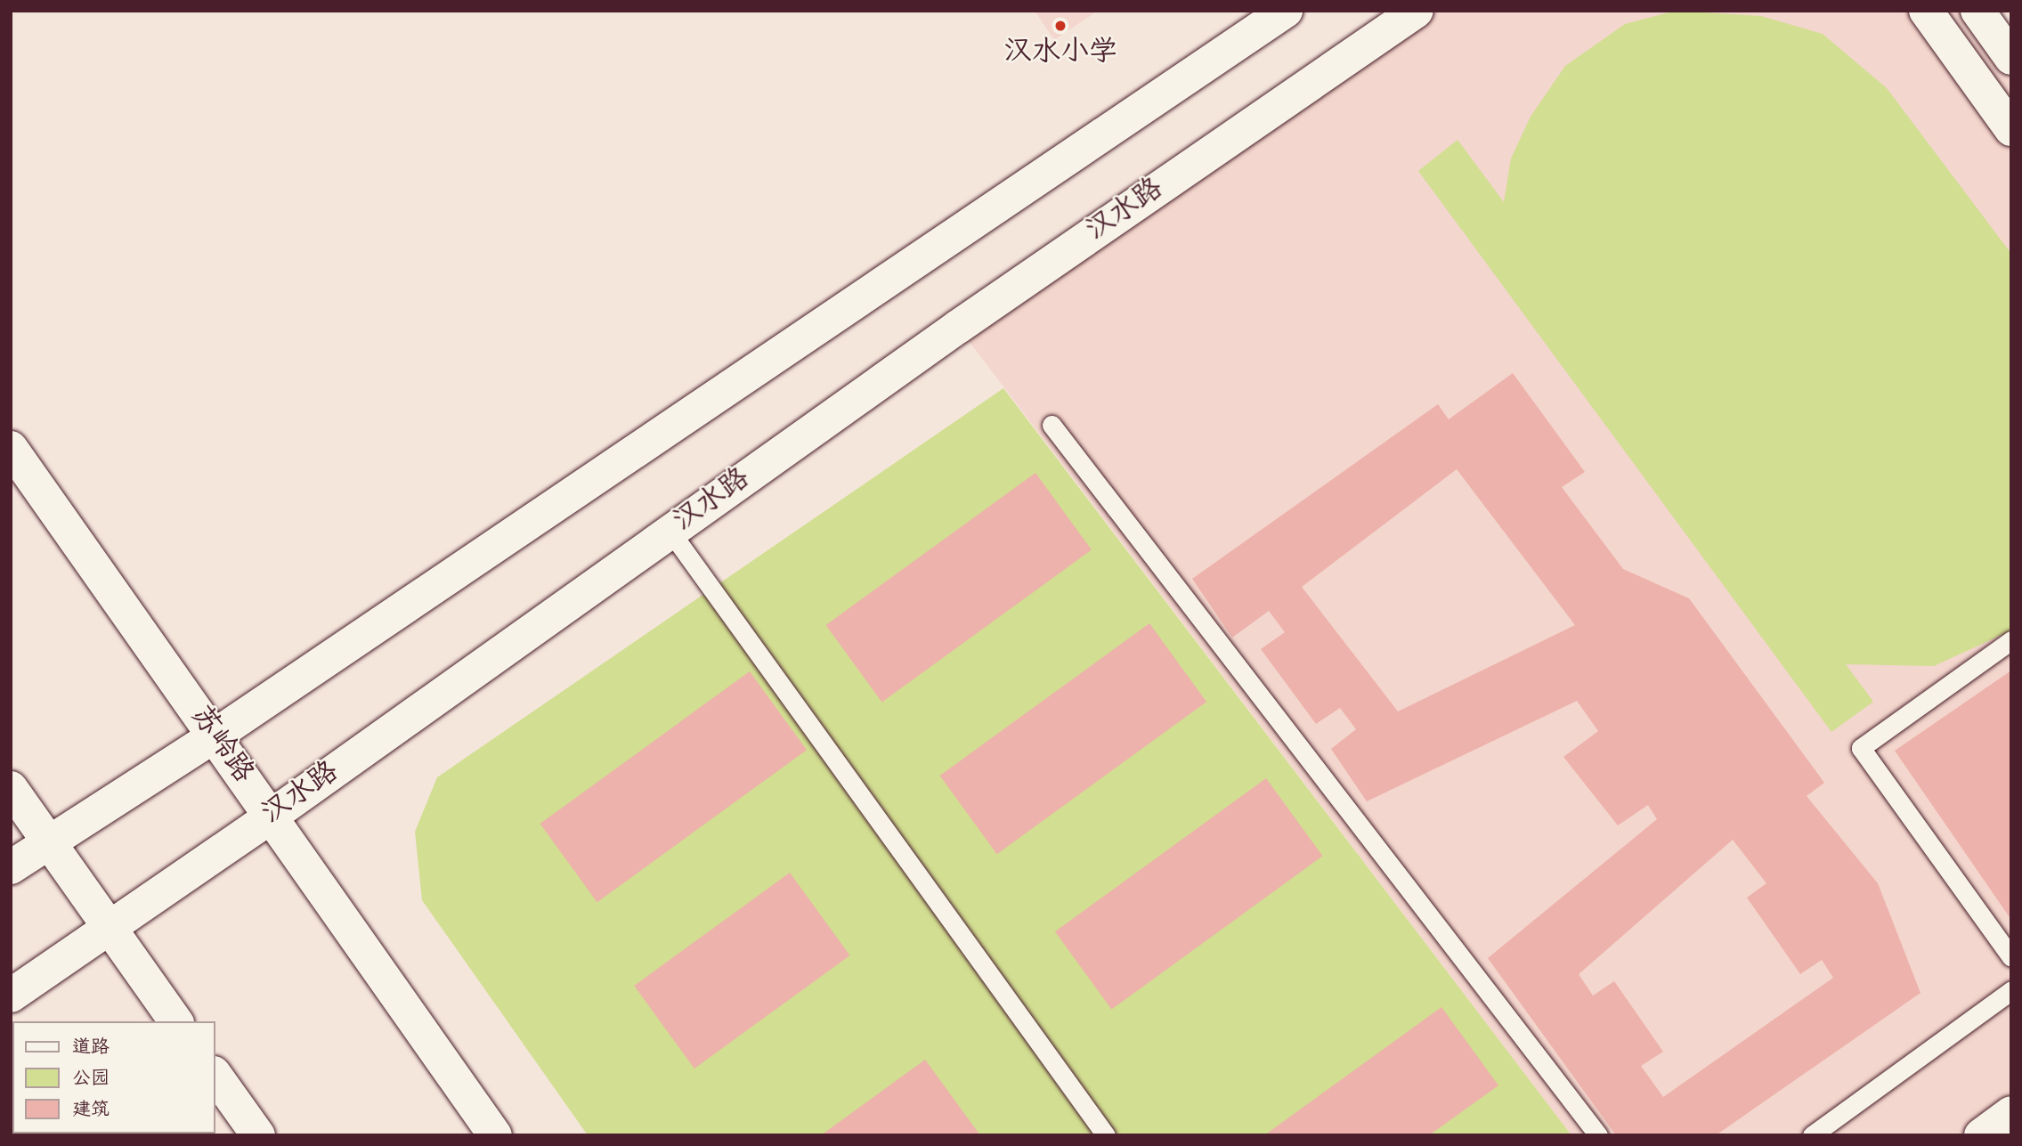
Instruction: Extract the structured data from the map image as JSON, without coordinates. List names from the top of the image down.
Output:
{
  "streets": {
    "main road": ["汉水路", "苏岭路"]
  },
  "crossings": [
    ["汉水路", "苏岭路"]
  ],
  "places": ["汉水小学"],
  "legend": ["道路", "公园", "建筑"]
}
